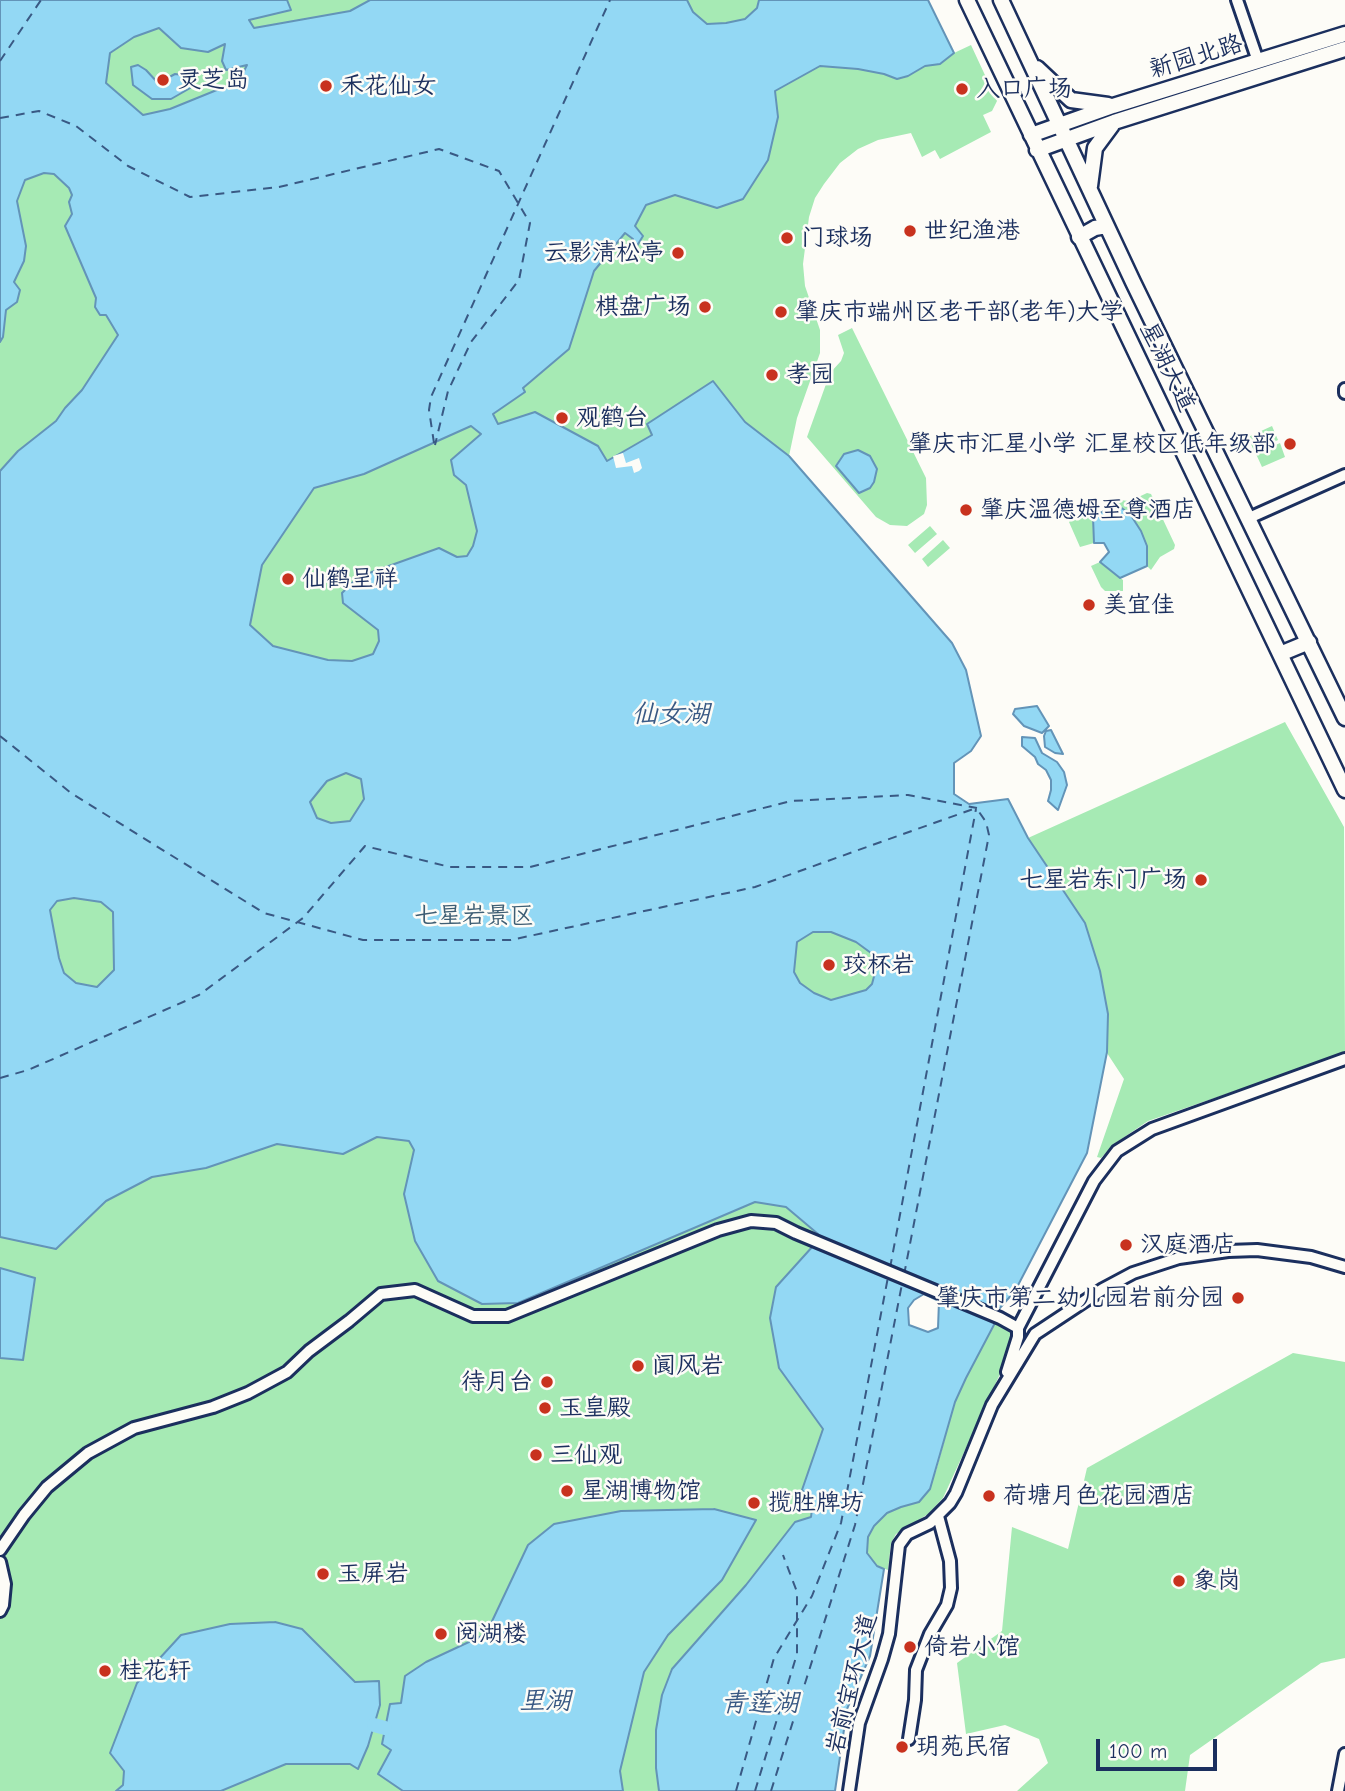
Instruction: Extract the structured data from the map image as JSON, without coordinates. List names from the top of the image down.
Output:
{
  "streets": {
    "main road": ["新园北路", "星湖大道"],
    "street": ["岩前宝环大道"]
  },
  "crossings": [
    ["新园北路", "星湖大道"]
  ],
  "water": ["仙女湖", "里湖", "青莲湖"],
  "parks": ["七星岩景区"],
  "places": [
    "灵芝岛",
    "禾花仙女",
    "入口广场",
    "世纪渔港",
    "门球场",
    "云影清松亭",
    "棋盘广场",
    "肇庆市端州区老干部(老年)大学",
    "孝园",
    "观鹤台",
    "肇庆市汇星小学 汇星校区低年级部",
    "肇庆温德姆至尊酒店",
    "仙鹤呈祥",
    "美宜佳",
    "七星岩东门广场",
    "珓杯岩",
    "汉庭酒店",
    "肇庆市第二幼儿园岩前分园",
    "阆风岩",
    "待月台",
    "玉皇殿",
    "三仙观",
    "星湖博物馆",
    "荷塘月色花园酒店",
    "揽胜牌坊",
    "玉屏岩",
    "象岗",
    "阅湖楼",
    "倚岩小馆",
    "桂花轩",
    "玥苑民宿"
  ],
  "scale_bar": "100 m"
}
